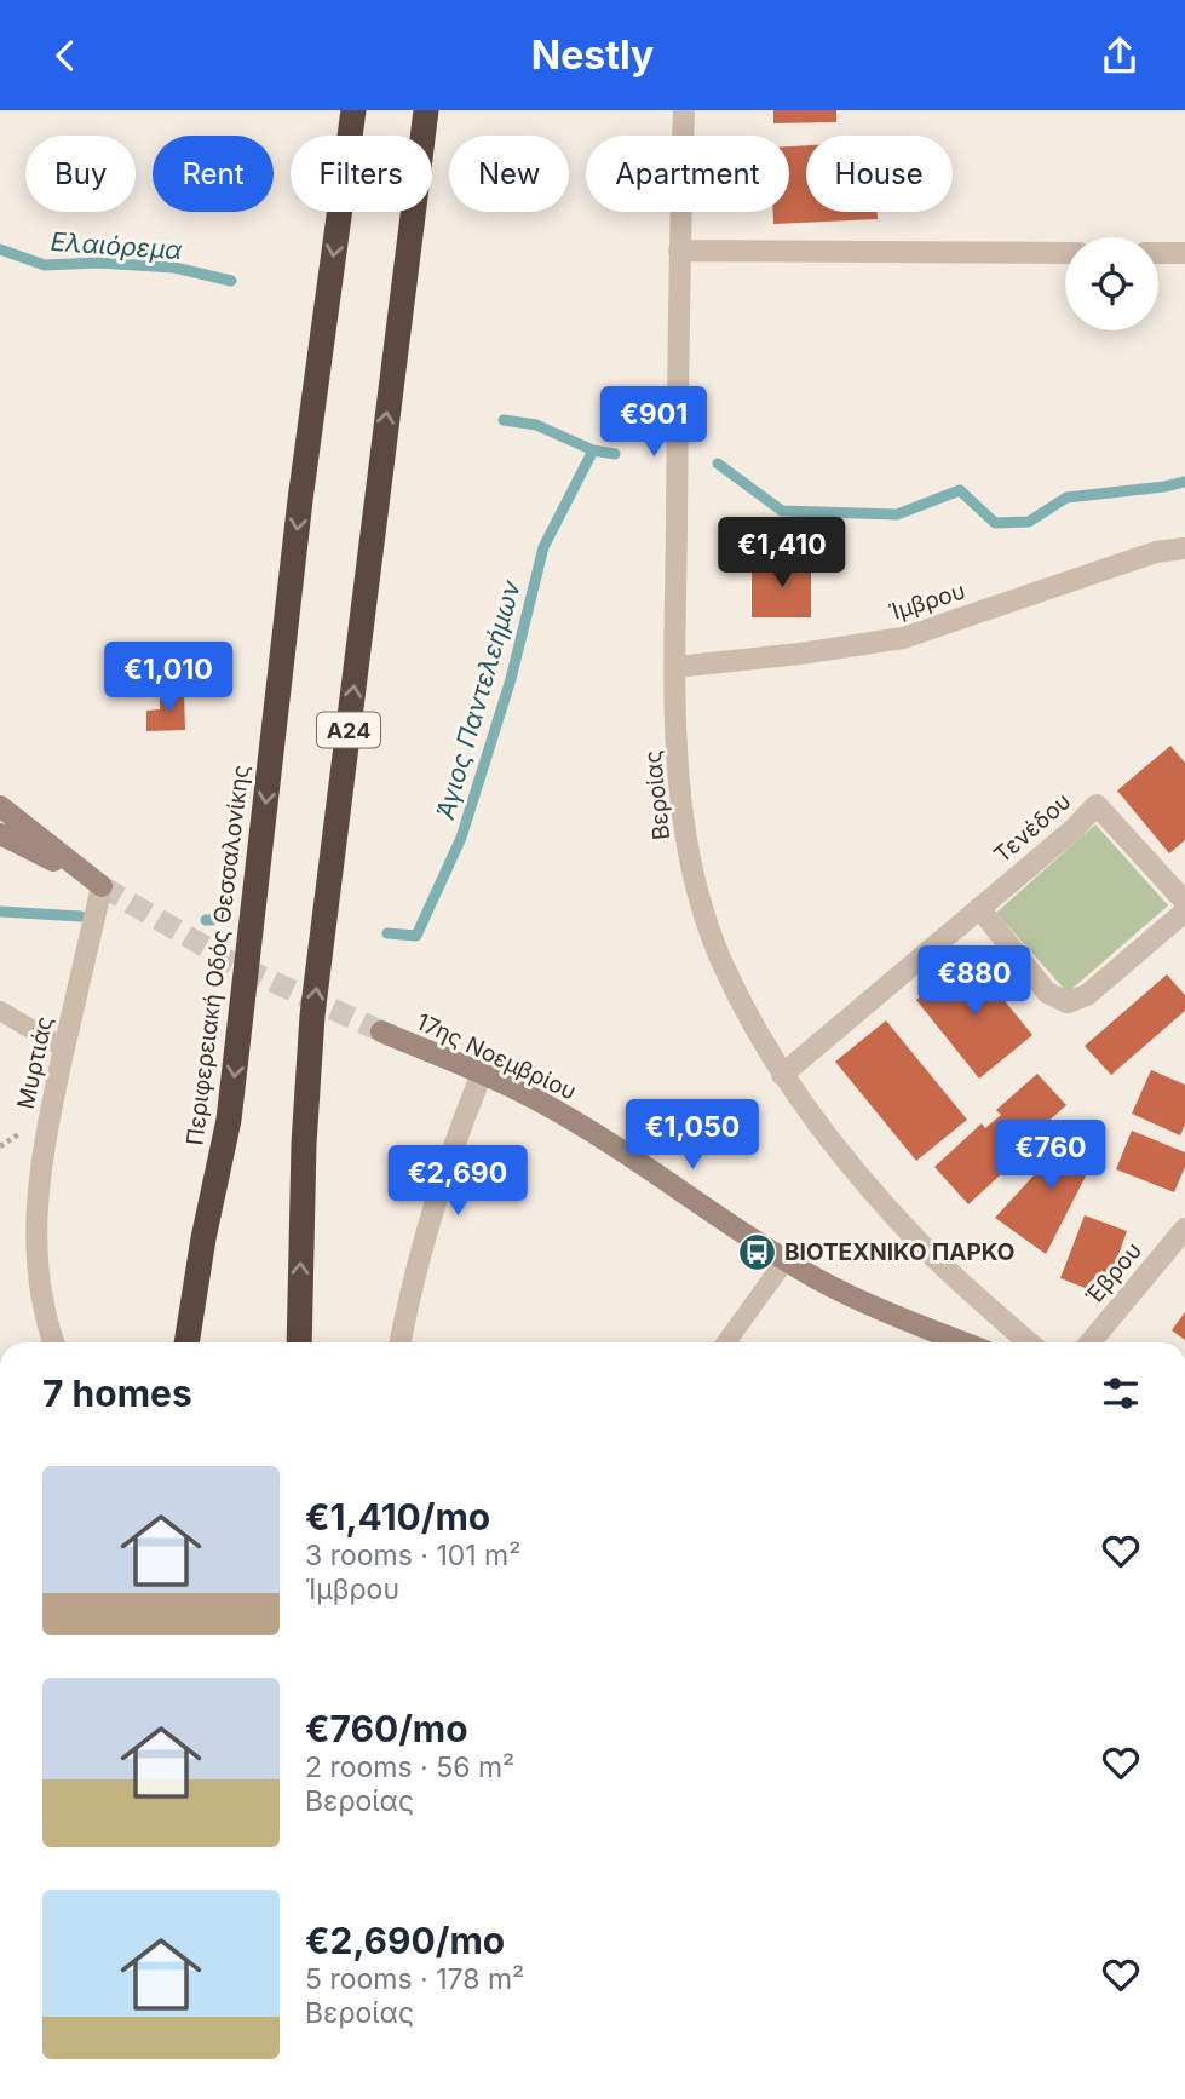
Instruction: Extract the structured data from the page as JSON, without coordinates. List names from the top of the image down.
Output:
{
  "streets": {
    "highway": ["Α24", "Περιφερειακή Οδός Θεσσαλονίκης"],
    "street": [
      "Ίμβρου",
      "Βεροίας",
      "Τενέδου",
      "17ης Νοεμβρίου",
      "Μυρτιάς",
      "Έβρου"
    ]
  },
  "crossings": [
    ["Ίμβρου", "Βεροίας"],
    ["Βεροίας", "Τενέδου"]
  ],
  "water": ["Ελαιόρεμα", "Άγιος Παντελεήμων"],
  "places": {
    "bus stop": ["ΒΙΟΤΕΧΝΙΚΟ ΠΑΡΚΟ"]
  },
  "page": {
    "header": "Nestly",
    "chip": [
      "Buy",
      "Rent",
      "Filters",
      "New",
      "Apartment",
      "House"
    ],
    "price": [
      "€901",
      "€1,410",
      "€1,010",
      "€880",
      "€1,050",
      "€760",
      "€2,690"
    ],
    "heading": "7 homes",
    "list": [
      {
        "name": "€1,410/mo",
        "note": "3 rooms · 101 m² · Ίμβρου"
      },
      {
        "name": "€760/mo",
        "note": "2 rooms · 56 m² · Βεροίας"
      },
      {
        "name": "€2,690/mo",
        "note": "5 rooms · 178 m² · Βεροίας"
      }
    ]
  }
}
